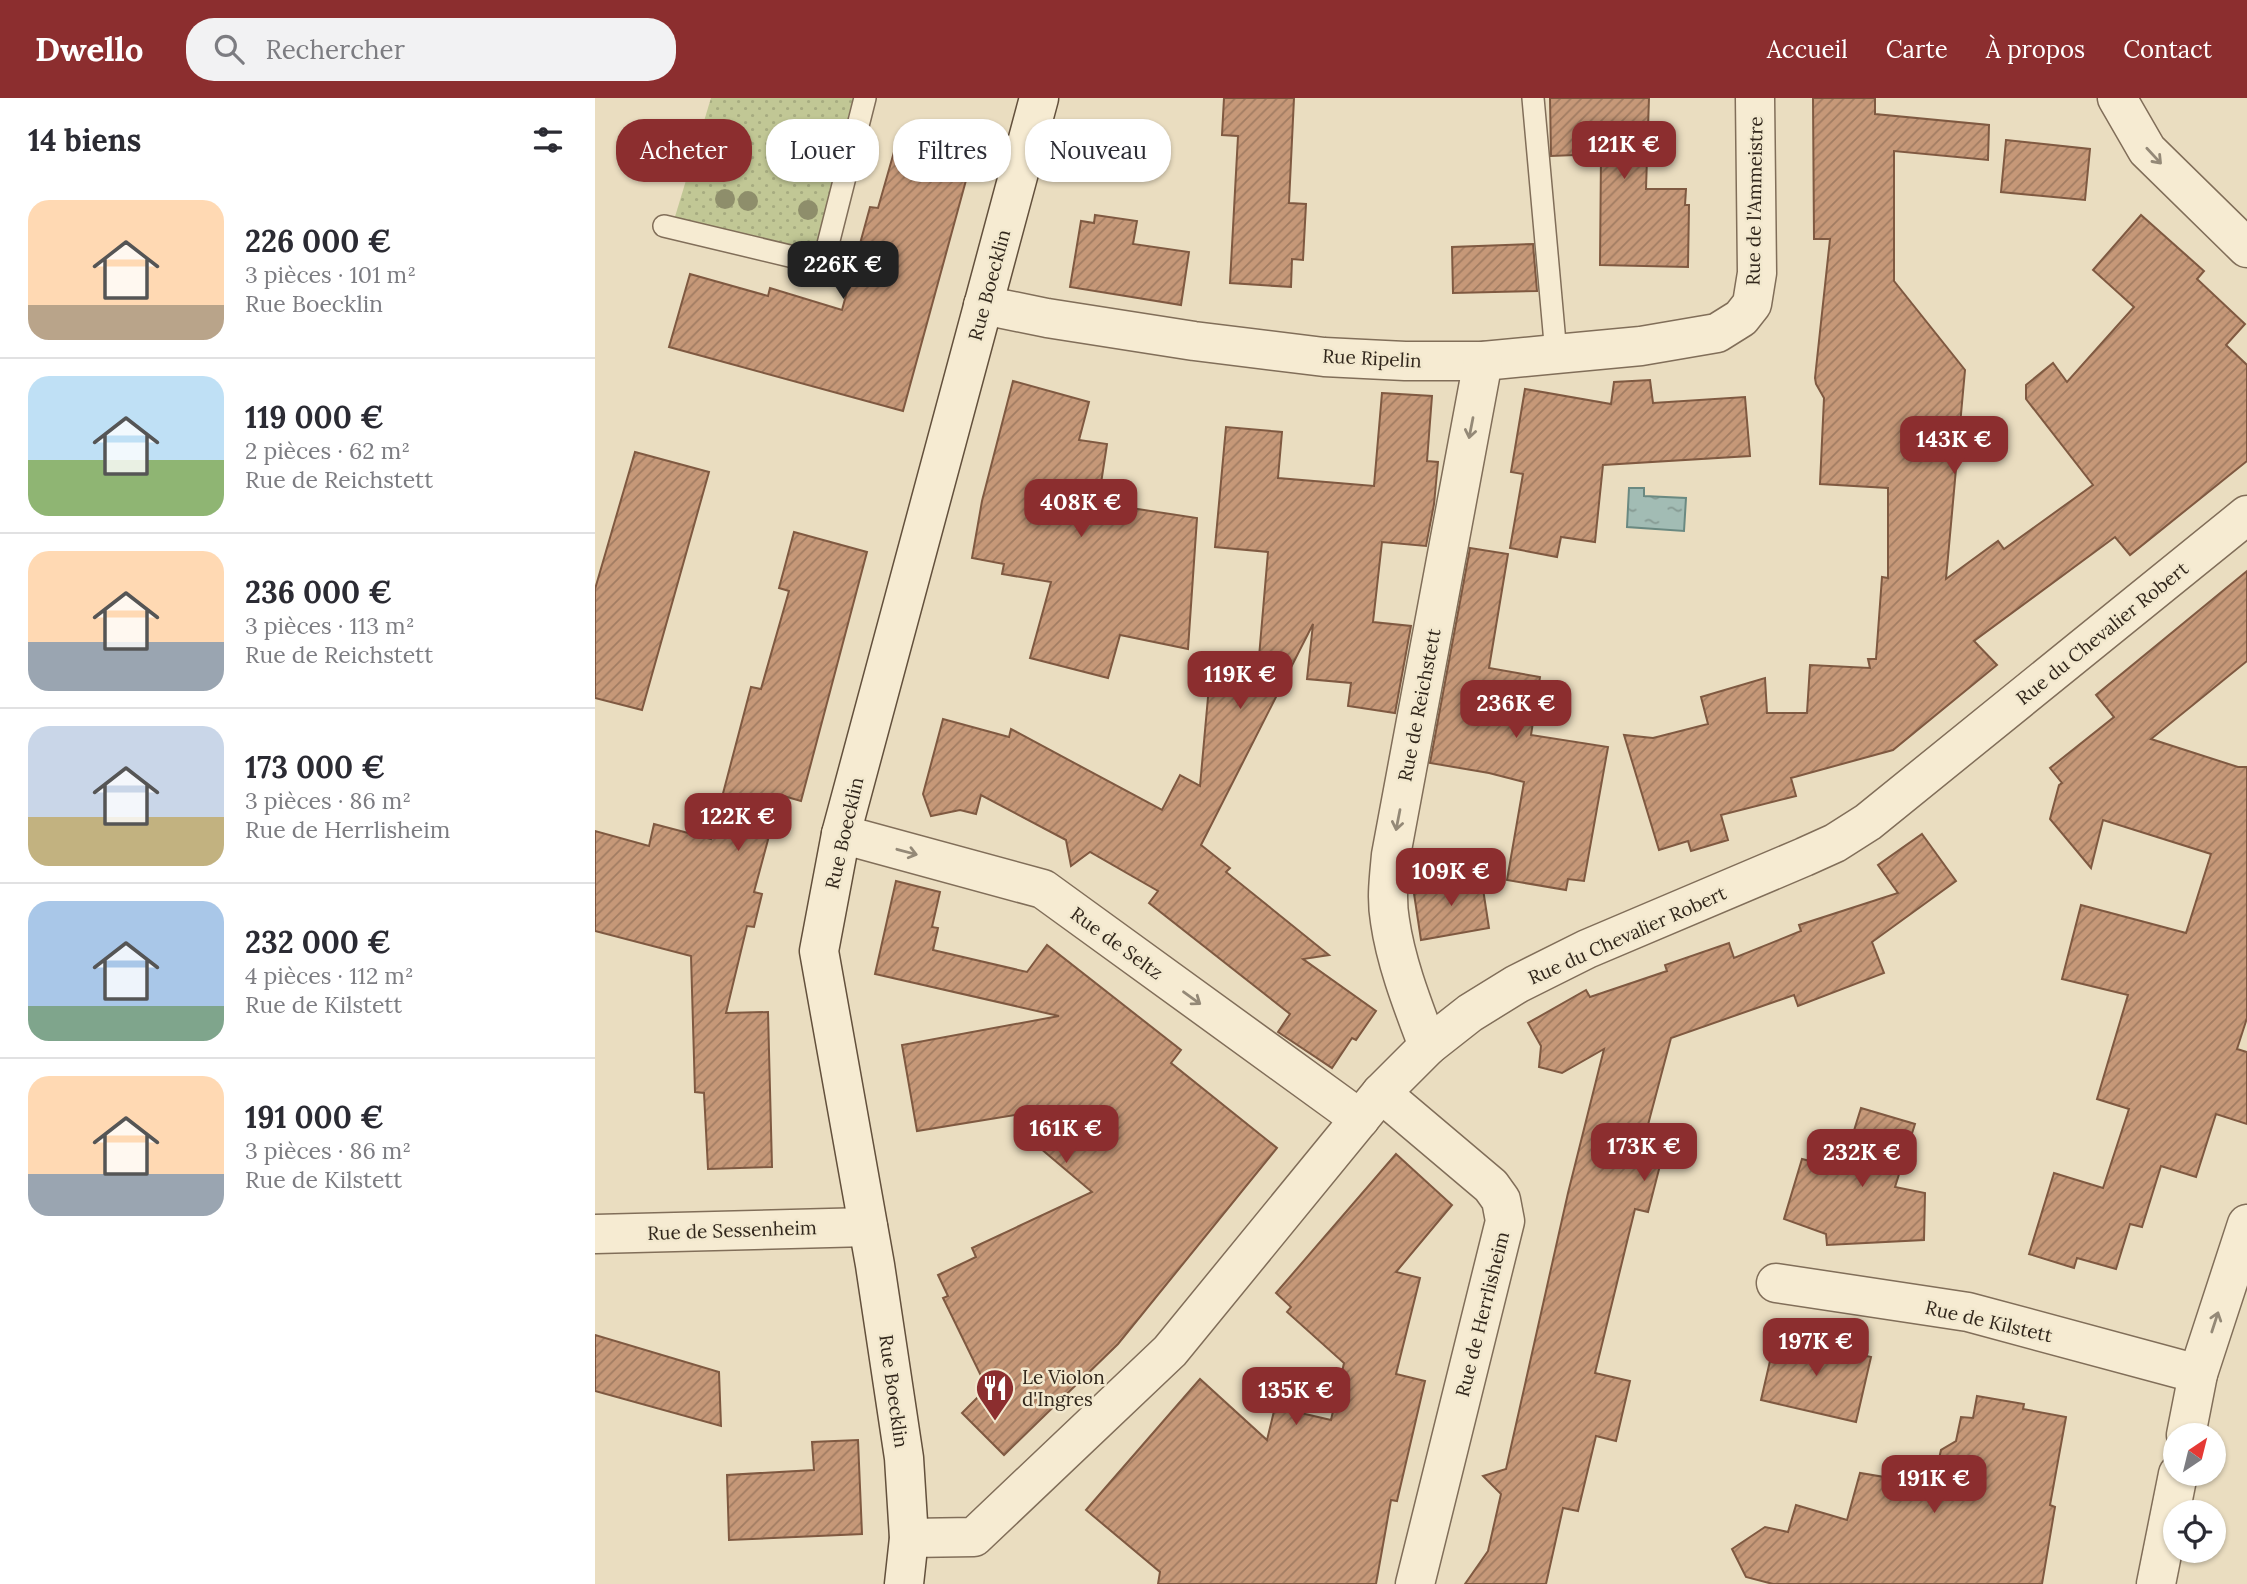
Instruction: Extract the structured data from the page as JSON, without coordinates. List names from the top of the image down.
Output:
{
  "streets": {
    "street": [
      "Rue de l'Ammeistre",
      "Rue Boecklin",
      "Rue Ripelin",
      "Rue du Chevalier Robert",
      "Rue de Reichstett",
      "Rue de Seltz",
      "Rue de Sessenheim",
      "Rue de Herrlisheim",
      "Rue de Kilstett"
    ]
  },
  "crossings": [
    ["Rue de l'Ammeistre", "Rue Ripelin"],
    ["Rue Boecklin", "Rue Ripelin"],
    ["Rue Boecklin", "Rue du Chevalier Robert"],
    ["Rue Boecklin", "Rue de Seltz"],
    ["Rue Boecklin", "Rue de Sessenheim"],
    ["Rue Ripelin", "Rue de Reichstett"],
    ["Rue du Chevalier Robert", "Rue de Reichstett"],
    ["Rue du Chevalier Robert", "Rue de Seltz"],
    ["Rue du Chevalier Robert", "Rue de Herrlisheim"],
    ["Rue de Seltz", "Rue de Herrlisheim"]
  ],
  "one_way": ["Rue de Reichstett", "Rue de Seltz"],
  "places": {
    "restaurant": ["Le Violon d'Ingres"]
  },
  "north": "top right",
  "page": {
    "header": "Dwello",
    "search": "Rechercher",
    "nav": [
      "Accueil",
      "Carte",
      "À propos",
      "Contact"
    ],
    "heading": "14 biens",
    "chip": [
      "Acheter",
      "Louer",
      "Filtres",
      "Nouveau"
    ],
    "price": [
      "121K €",
      "226K €",
      "143K €",
      "408K €",
      "119K €",
      "236K €",
      "122K €",
      "109K €",
      "161K €",
      "173K €",
      "232K €",
      "197K €",
      "135K €",
      "191K €"
    ],
    "list": [
      {
        "name": "226 000 €",
        "note": "3 pièces · 101 m² · Rue Boecklin"
      },
      {
        "name": "119 000 €",
        "note": "2 pièces · 62 m² · Rue de Reichstett"
      },
      {
        "name": "236 000 €",
        "note": "3 pièces · 113 m² · Rue de Reichstett"
      },
      {
        "name": "173 000 €",
        "note": "3 pièces · 86 m² · Rue de Herrlisheim"
      },
      {
        "name": "232 000 €",
        "note": "4 pièces · 112 m² · Rue de Kilstett"
      },
      {
        "name": "191 000 €",
        "note": "3 pièces · 86 m² · Rue de Kilstett"
      }
    ]
  }
}
